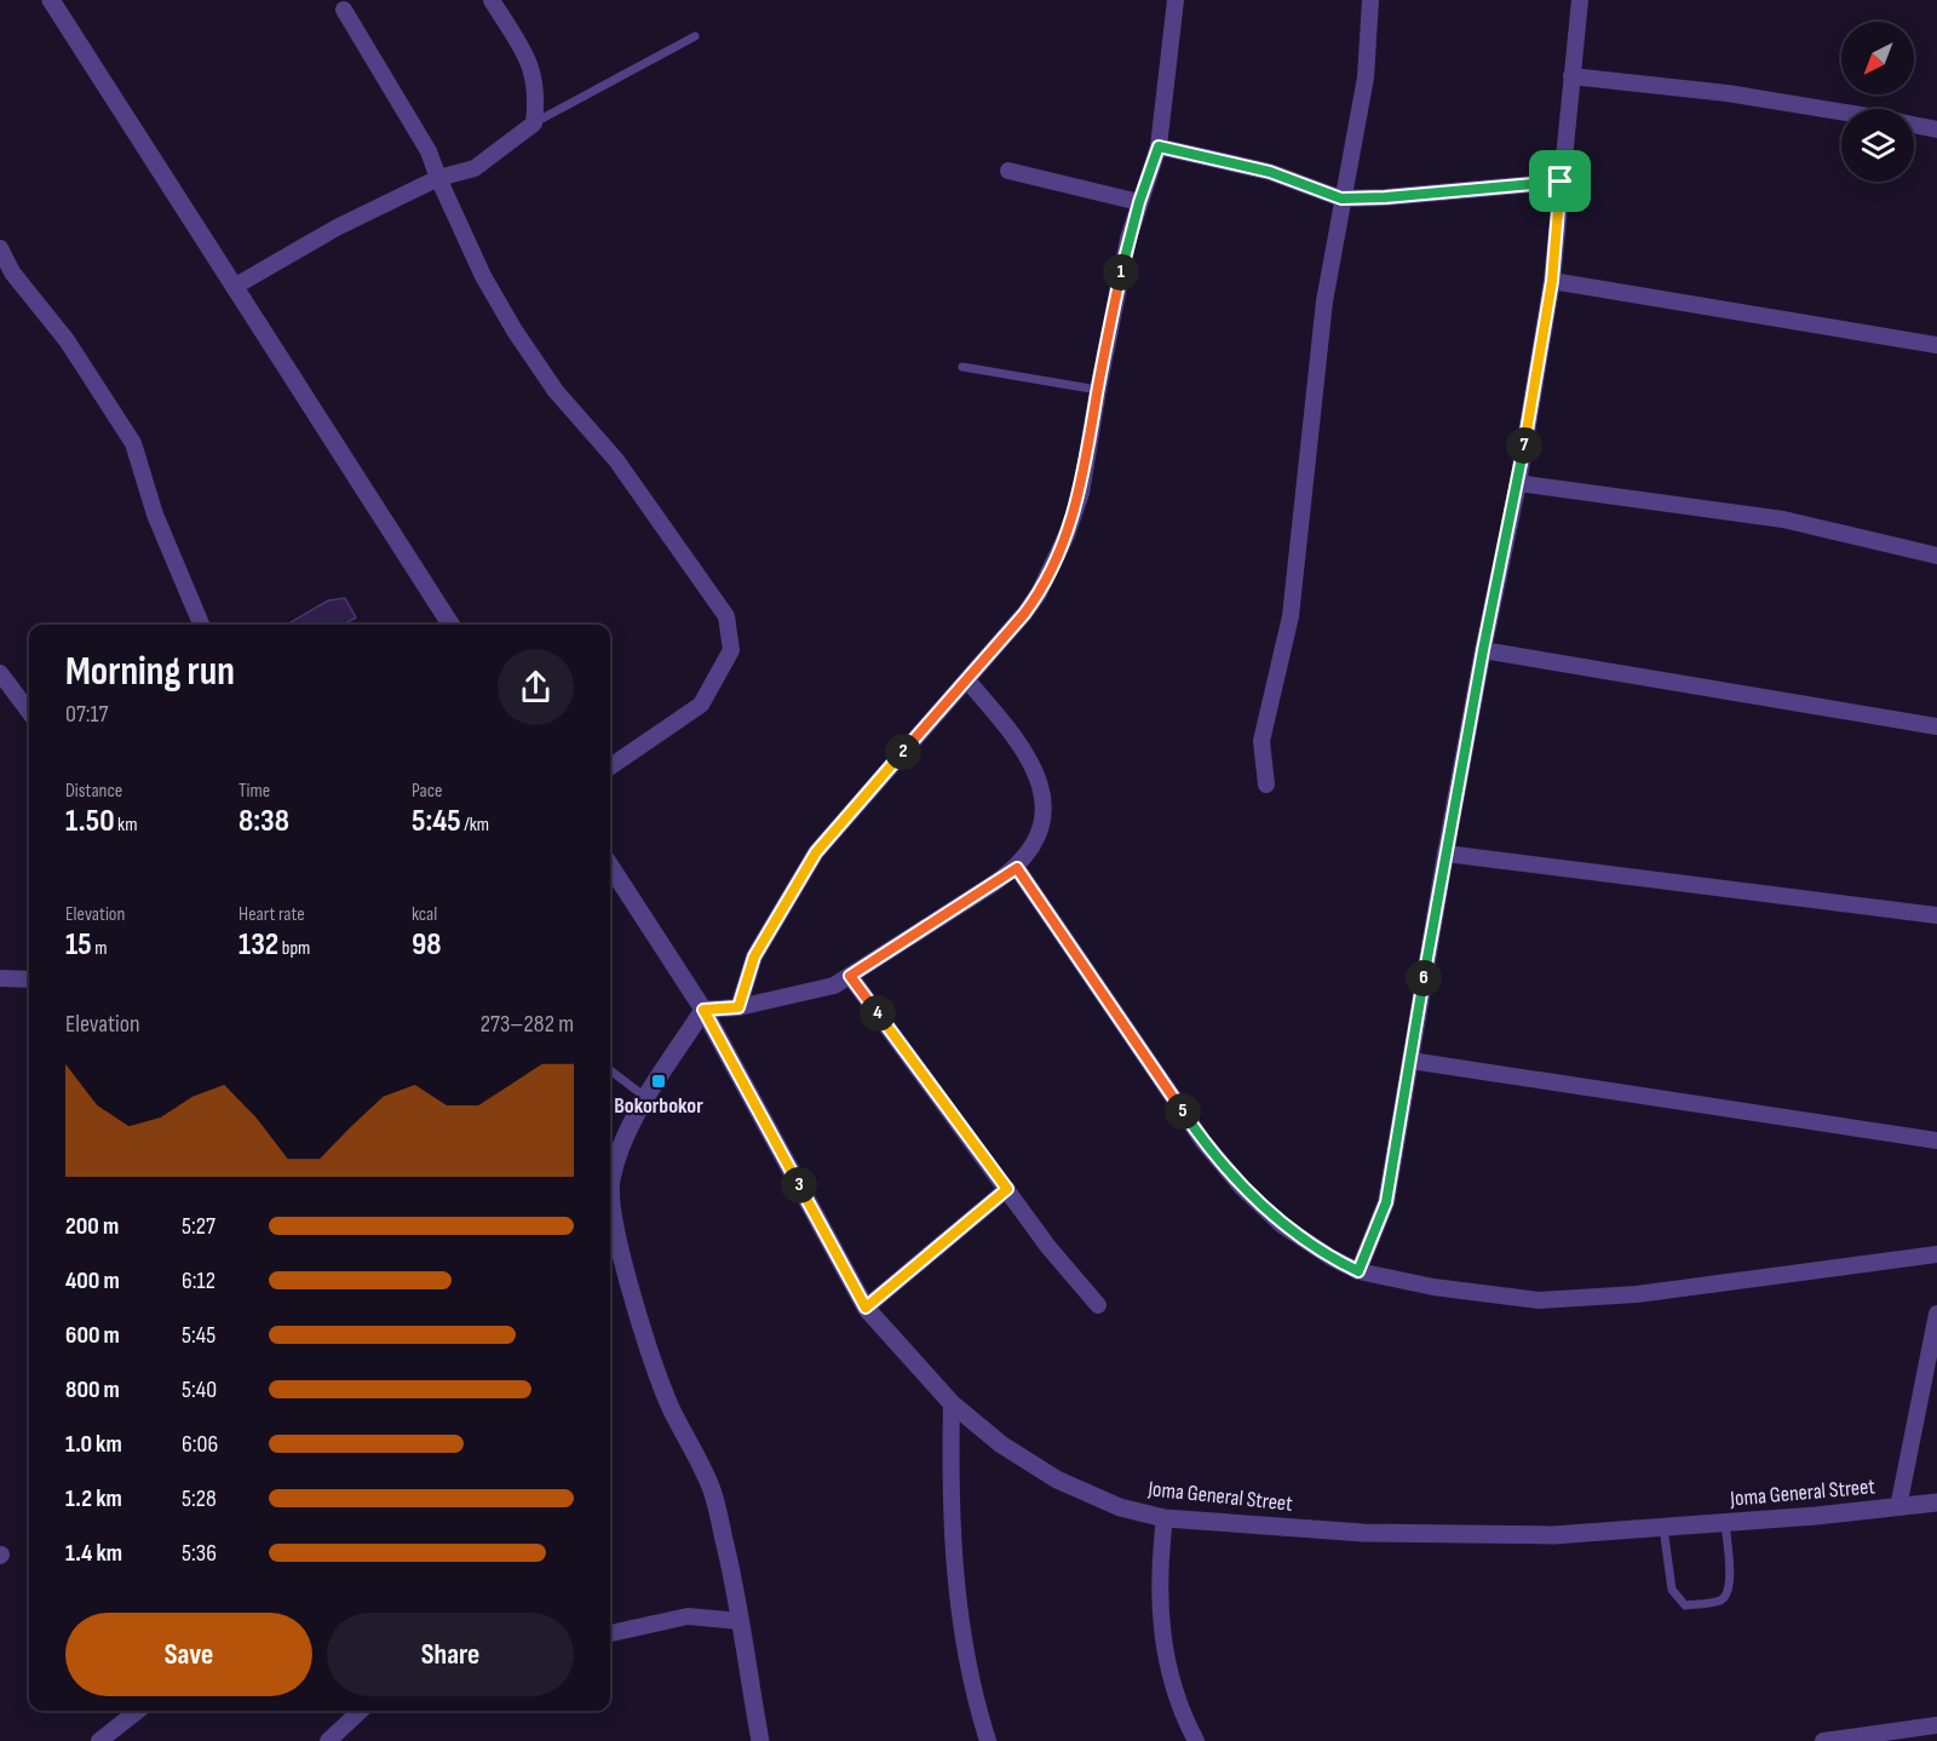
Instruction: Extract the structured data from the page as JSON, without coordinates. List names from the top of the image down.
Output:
{
  "streets": {
    "street": ["Joma General Street"]
  },
  "places": {
    "transit": ["Bokorbokor"]
  },
  "north": "bottom left",
  "page": {
    "pins": [
      "1",
      "7",
      "2",
      "6",
      "4",
      "5",
      "3"
    ],
    "heading": ["Morning run", "07:17"],
    "stats": [
      ["Distance", "1.50 km"],
      ["Time", "8:38"],
      ["Pace", "5:45 /km"],
      ["Elevation", "15 m"],
      ["Heart rate", "132 bpm"],
      ["kcal", "98"]
    ],
    "chart": ["Elevation", "273–282 m"],
    "list": [
      {
        "name": "200 m",
        "note": "5:27"
      },
      {
        "name": "400 m",
        "note": "6:12"
      },
      {
        "name": "600 m",
        "note": "5:45"
      },
      {
        "name": "800 m",
        "note": "5:40"
      },
      {
        "name": "1.0 km",
        "note": "6:06"
      },
      {
        "name": "1.2 km",
        "note": "5:28"
      },
      {
        "name": "1.4 km",
        "note": "5:36"
      }
    ],
    "buttons": ["Save", "Share"]
  }
}
